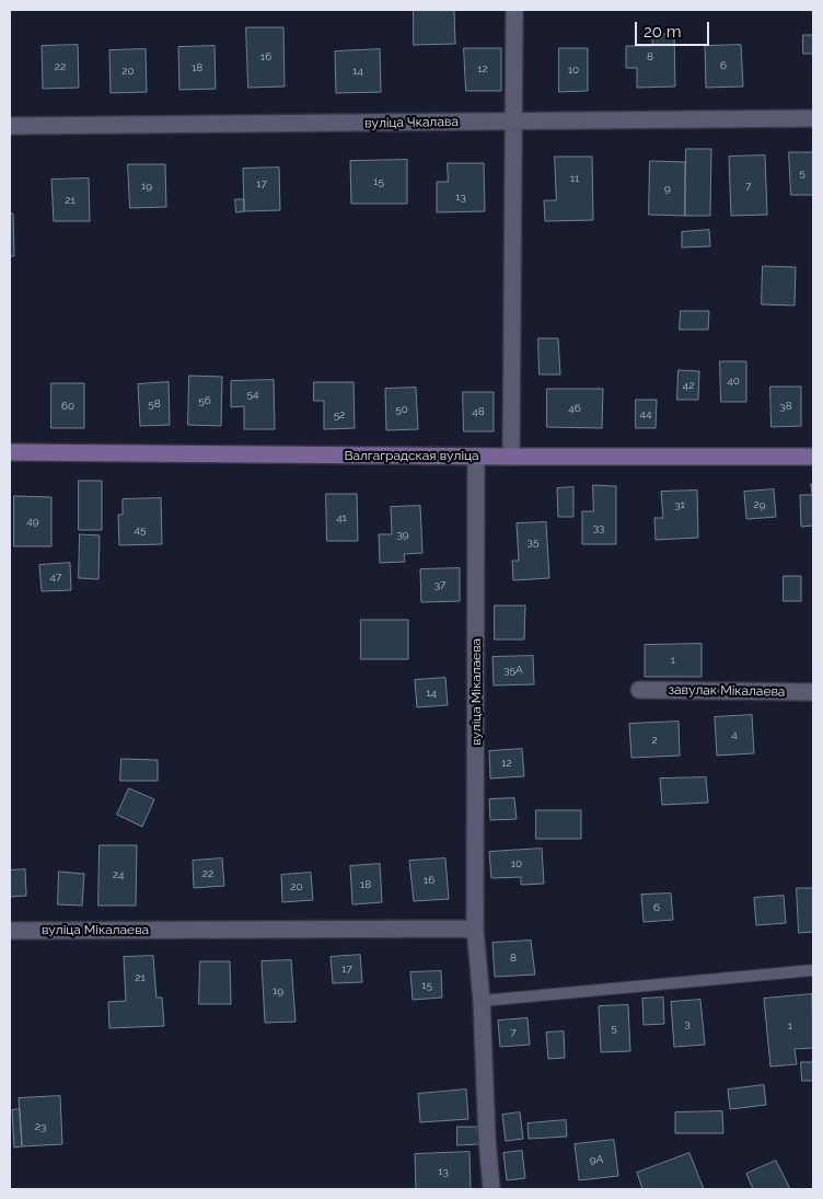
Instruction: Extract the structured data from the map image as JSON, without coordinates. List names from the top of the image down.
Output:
{
  "streets": {
    "street": [
      "вуліца Чкалава",
      "Валгаградская вуліца",
      "завулак Мікалаева",
      "вуліца Мікалаева"
    ]
  },
  "crossings": [
    ["Валгаградская вуліца", "вуліца Мікалаева"]
  ],
  "house_numbers": [
    "16",
    "8",
    "6",
    "22",
    "18",
    "12",
    "10",
    "20",
    "14",
    "5",
    "11",
    "15",
    "17",
    "19",
    "7",
    "9",
    "13",
    "21",
    "40",
    "42",
    "54",
    "56",
    "58",
    "60",
    "38",
    "46",
    "50",
    "48",
    "44",
    "52",
    "31",
    "29",
    "41",
    "49",
    "33",
    "45",
    "39",
    "35",
    "47",
    "37",
    "1",
    "35А",
    "14",
    "4",
    "2",
    "12",
    "10",
    "22",
    "24",
    "16",
    "18",
    "20",
    "6",
    "8",
    "17",
    "21",
    "15",
    "19",
    "3",
    "1",
    "5",
    "7",
    "23",
    "9А",
    "13"
  ],
  "scale_bar": "20 m"
}
